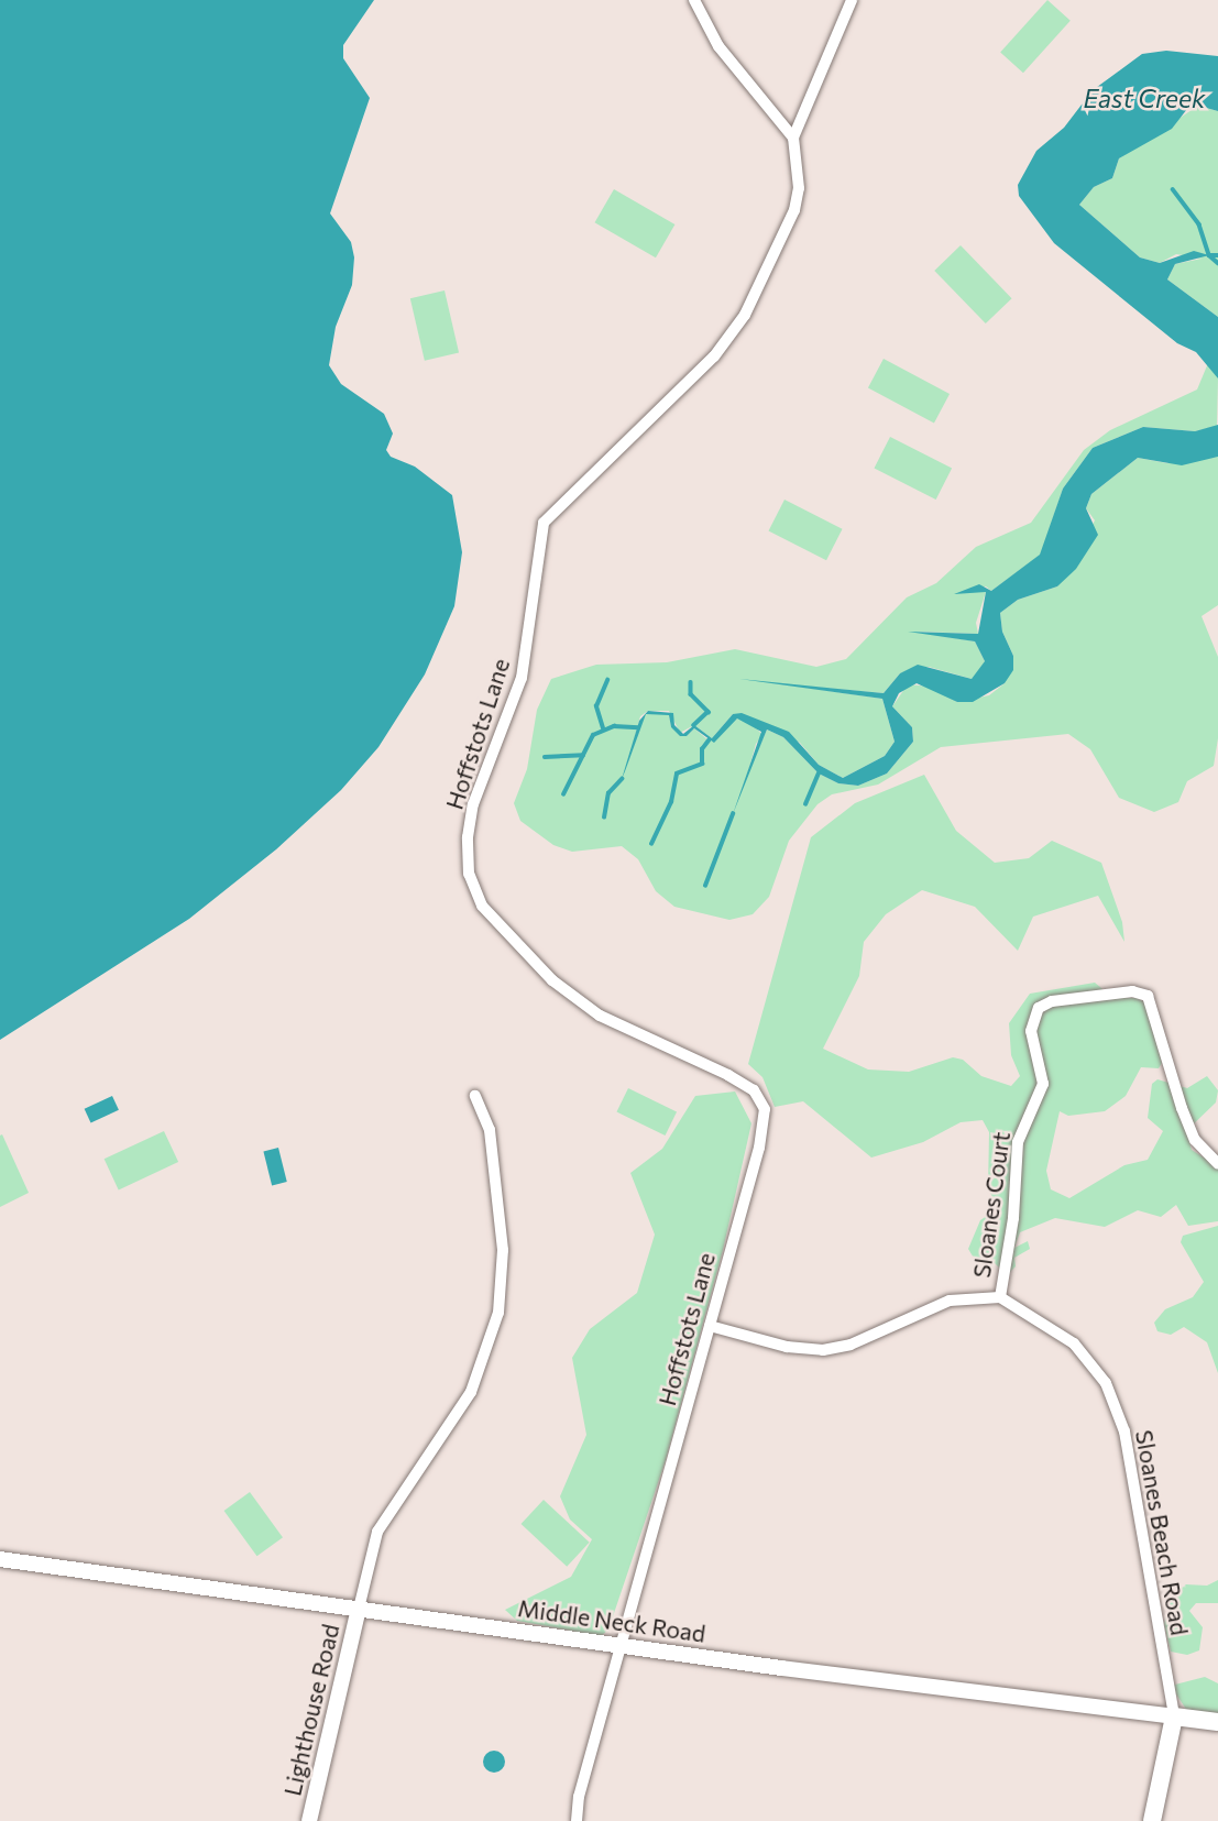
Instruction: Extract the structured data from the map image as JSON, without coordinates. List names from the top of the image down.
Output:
{
  "streets": {
    "main road": ["Middle Neck Road"],
    "street": [
      "Hoffstots Lane",
      "Sloanes Court",
      "Sloanes Beach Road",
      "Lighthouse Road"
    ]
  },
  "crossings": [
    ["Hoffstots Lane", "Middle Neck Road"],
    ["Sloanes Court", "Sloanes Beach Road"],
    ["Sloanes Beach Road", "Middle Neck Road"],
    ["Middle Neck Road", "Lighthouse Road"]
  ],
  "water": ["East Creek"]
}
